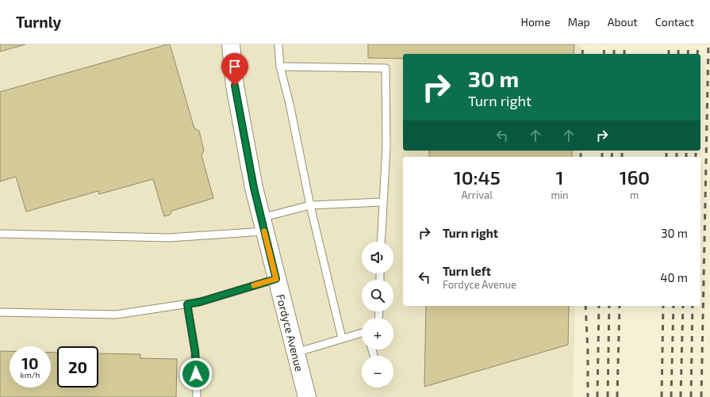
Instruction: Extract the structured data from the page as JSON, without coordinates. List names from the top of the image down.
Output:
{
  "streets": {
    "street": ["Fordyce Avenue"]
  },
  "page": {
    "header": "Turnly",
    "nav": [
      "Home",
      "Map",
      "About",
      "Contact"
    ],
    "turn": ["30 m", "Turn right"],
    "eta": [
      "10:45",
      "Arrival",
      "1",
      "min",
      "160",
      "m"
    ],
    "list": [
      {
        "name": "Turn right",
        "value": "30 m"
      },
      {
        "name": "Turn left",
        "note": "Fordyce Avenue",
        "value": "40 m"
      }
    ],
    "map_buttons": ["+", "−"],
    "speed": "10 km/h",
    "limit": "20"
  }
}
